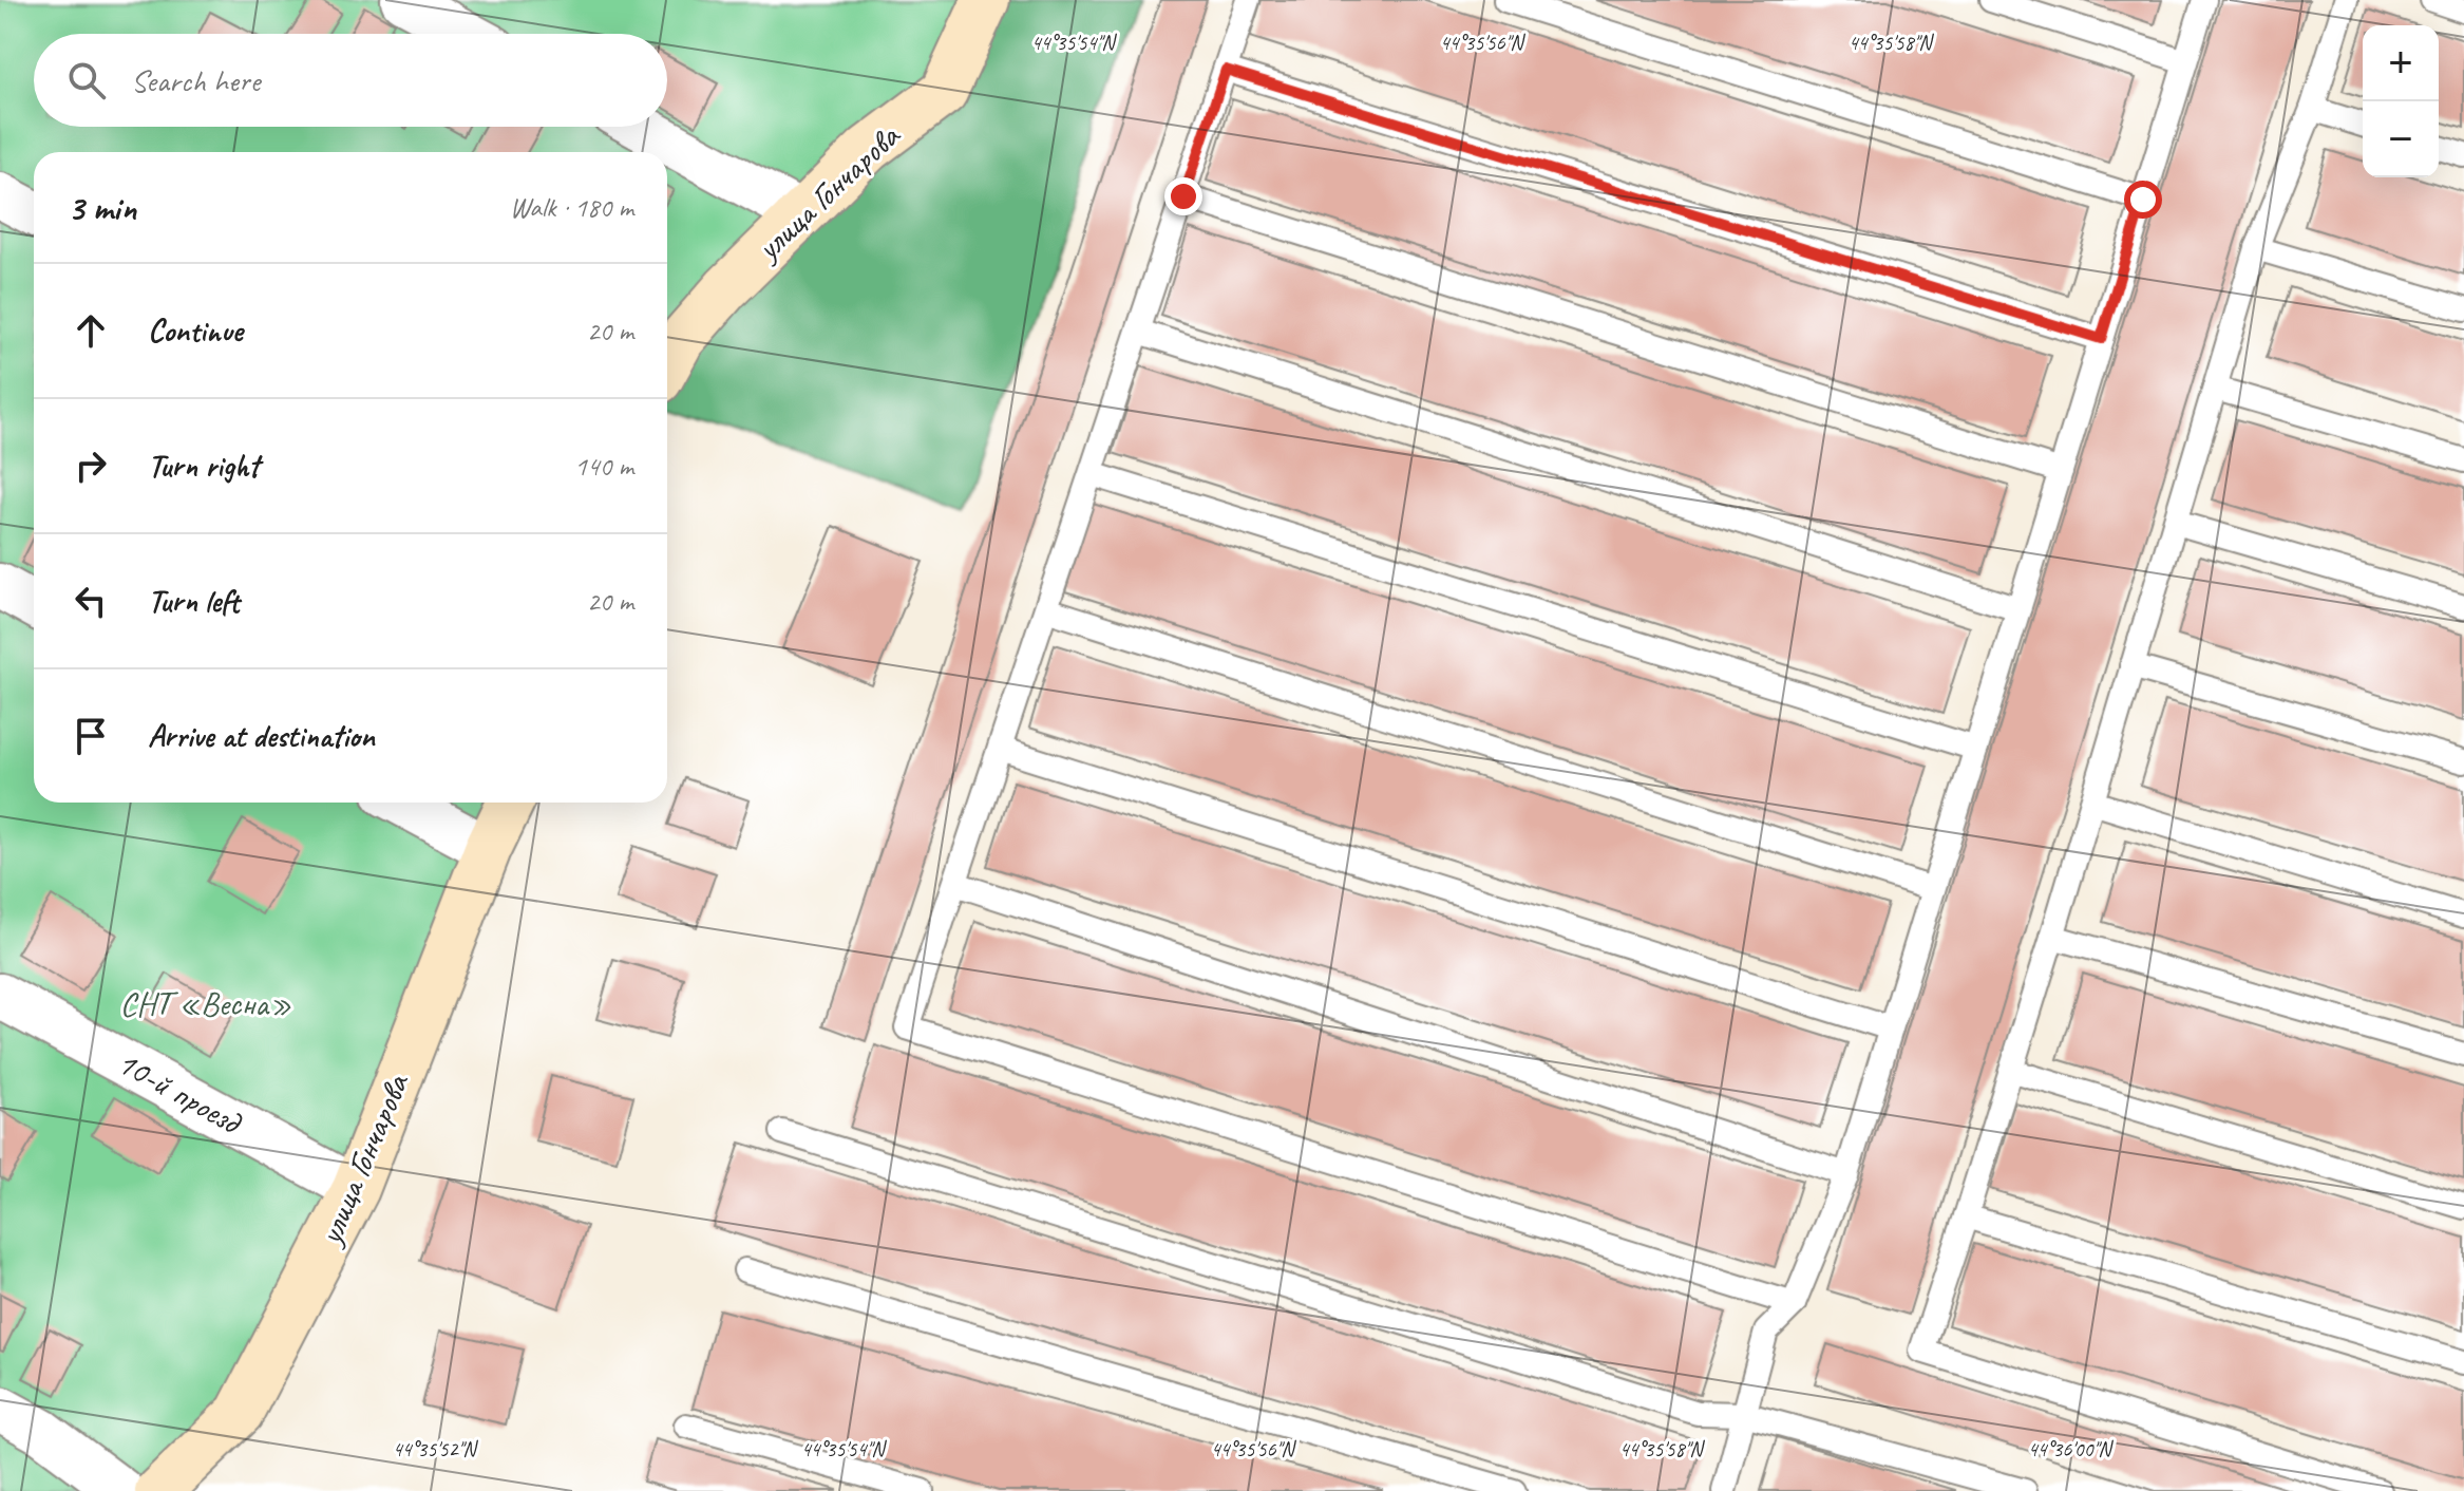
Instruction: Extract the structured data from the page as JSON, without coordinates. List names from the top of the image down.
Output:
{
  "streets": {
    "street": ["улица Гончарова", "10-й проезд"]
  },
  "crossings": [
    ["улица Гончарова", "10-й проезд"]
  ],
  "parks": ["СНТ «Весна»"],
  "page": {
    "map_buttons": ["+", "−"],
    "search": "Search here",
    "heading": ["3 min", "Walk · 180 m"],
    "list": [
      ["Continue", "20 m"],
      ["Turn right", "140 m"],
      ["Turn left", "20 m"],
      "Arrive at destination"
    ]
  },
  "coordinates": [
    "44°35'54\"N",
    "44°35'56\"N",
    "44°35'58\"N",
    "44°35'52\"N",
    "44°36'00\"N"
  ]
}
